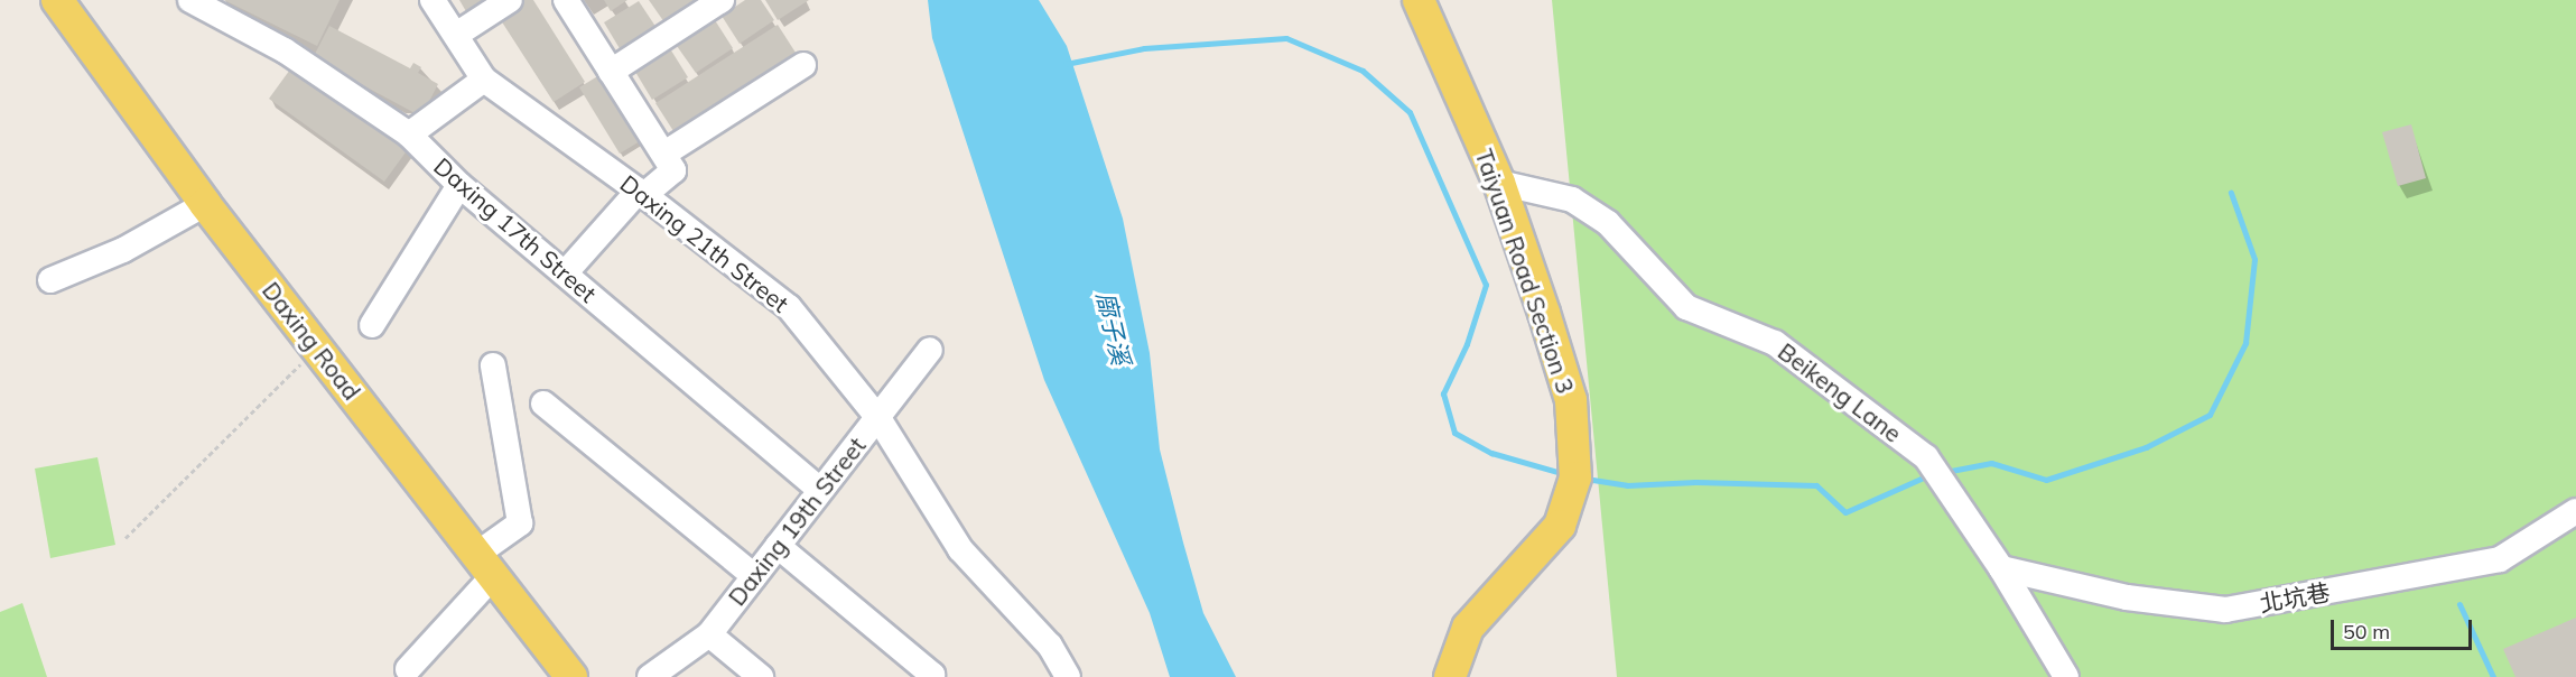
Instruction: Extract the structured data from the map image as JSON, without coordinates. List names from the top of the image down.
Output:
{
  "streets": {
    "main road": ["Taiyuan Road Section 3", "Daxing Road"],
    "street": [
      "Daxing 17th Street",
      "Daxing 21th Street",
      "Beikeng Lane",
      "Daxing 19th Street",
      "北坑巷"
    ]
  },
  "crossings": [
    ["Daxing 17th Street", "Daxing 19th Street"],
    ["Daxing 21th Street", "Daxing 19th Street"],
    ["Taiyuan Road Section 3", "Beikeng Lane"],
    ["Beikeng Lane", "北坑巷"]
  ],
  "water": ["廍子溪"],
  "scale_bar": "50 m"
}
